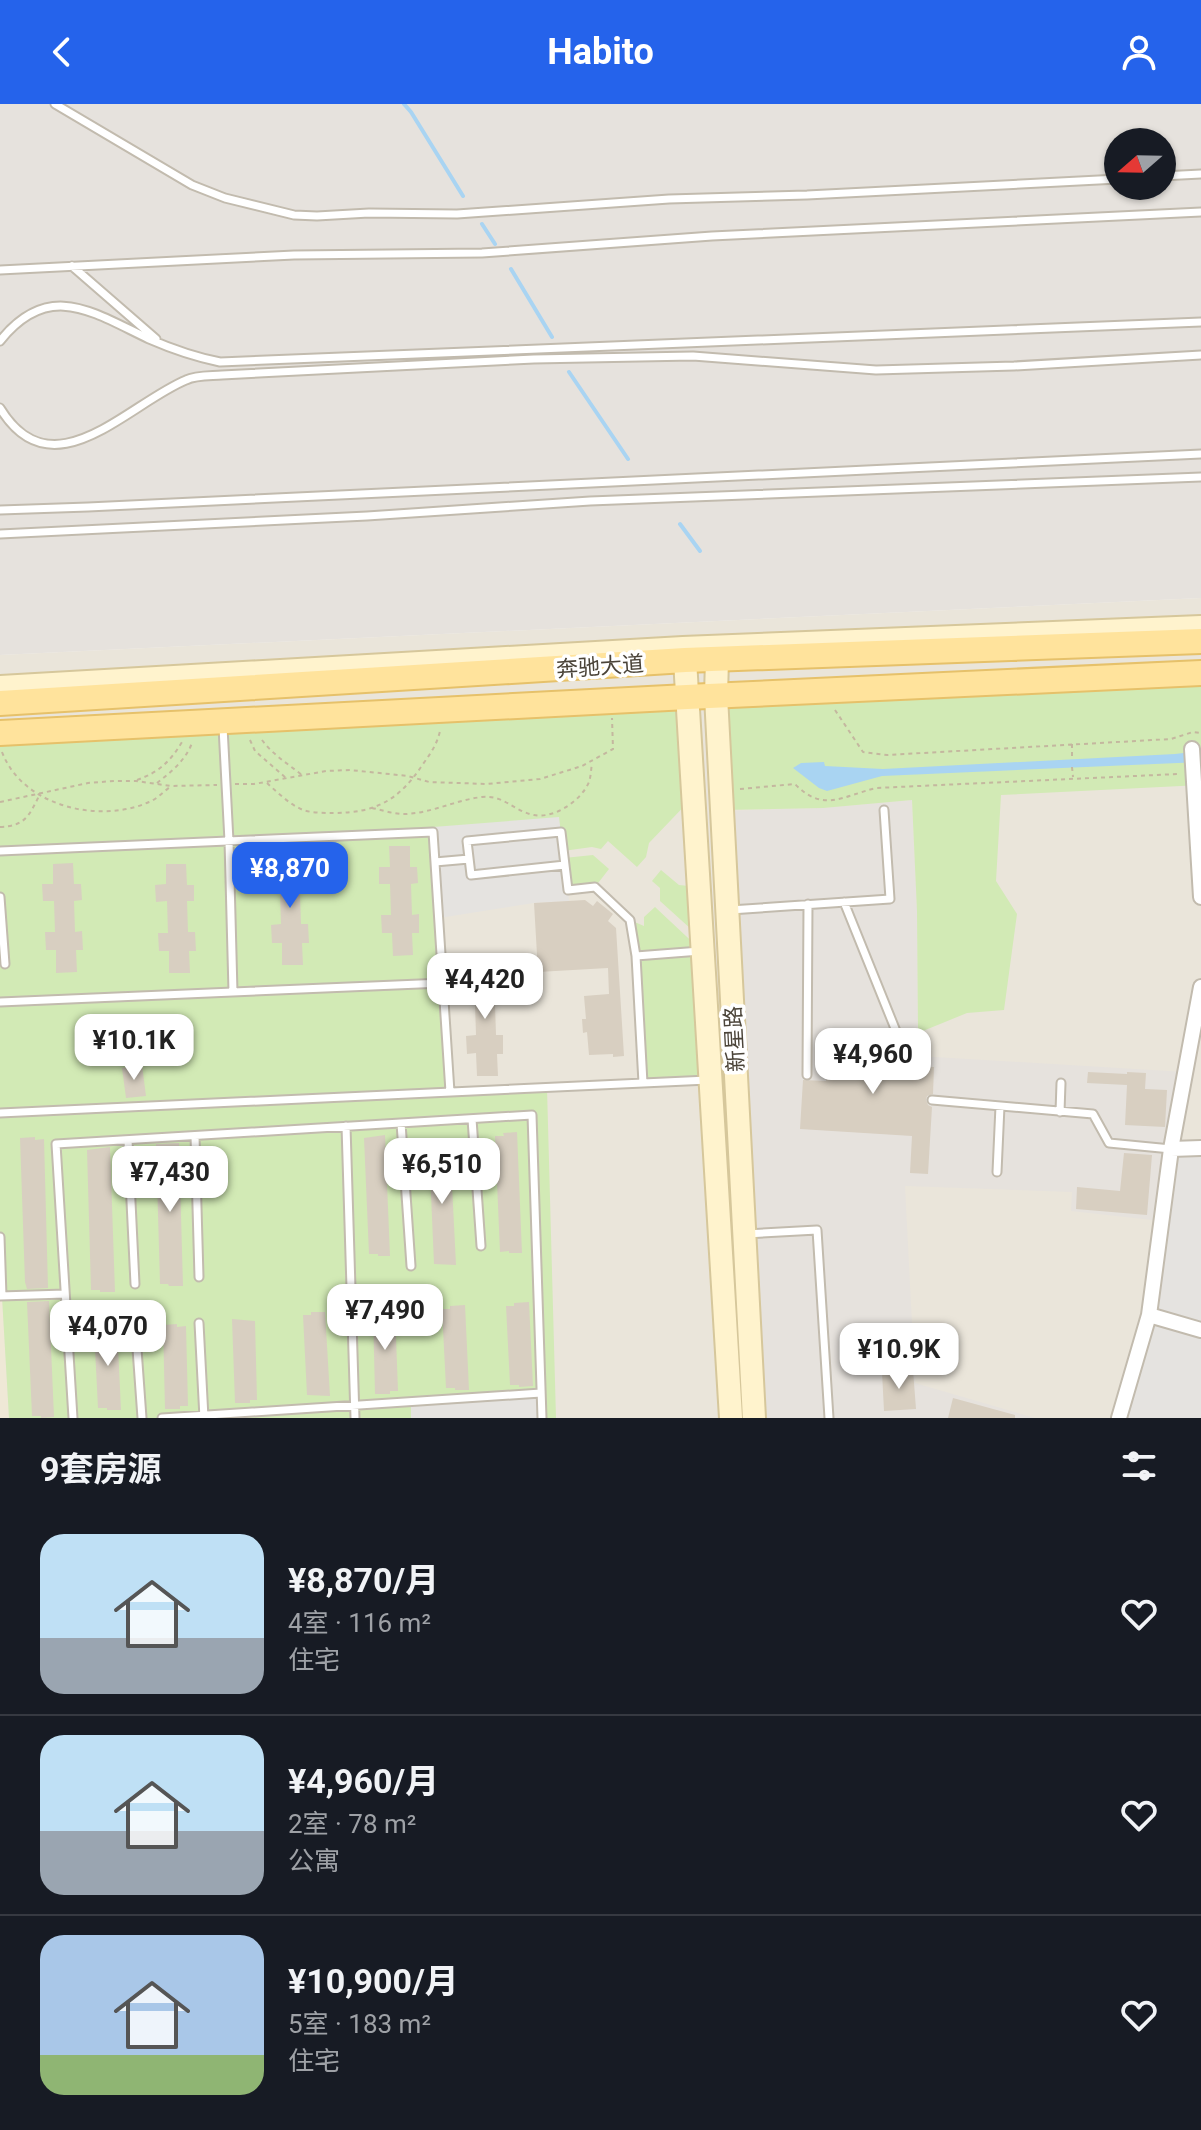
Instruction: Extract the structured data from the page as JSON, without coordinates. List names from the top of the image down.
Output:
{
  "streets": {
    "main road": ["奔驰大道", "新星路"]
  },
  "crossings": [
    ["奔驰大道", "新星路"]
  ],
  "north": "left",
  "page": {
    "header": "Habito",
    "price": [
      "¥8,870",
      "¥4,420",
      "¥10.1K",
      "¥4,960",
      "¥6,510",
      "¥7,430",
      "¥7,490",
      "¥4,070",
      "¥10.9K"
    ],
    "heading": "9套房源",
    "list": [
      {
        "name": "¥8,870/月",
        "note": "4室 · 116 m² · 住宅"
      },
      {
        "name": "¥4,960/月",
        "note": "2室 · 78 m² · 公寓"
      },
      {
        "name": "¥10,900/月",
        "note": "5室 · 183 m² · 住宅"
      }
    ]
  }
}
